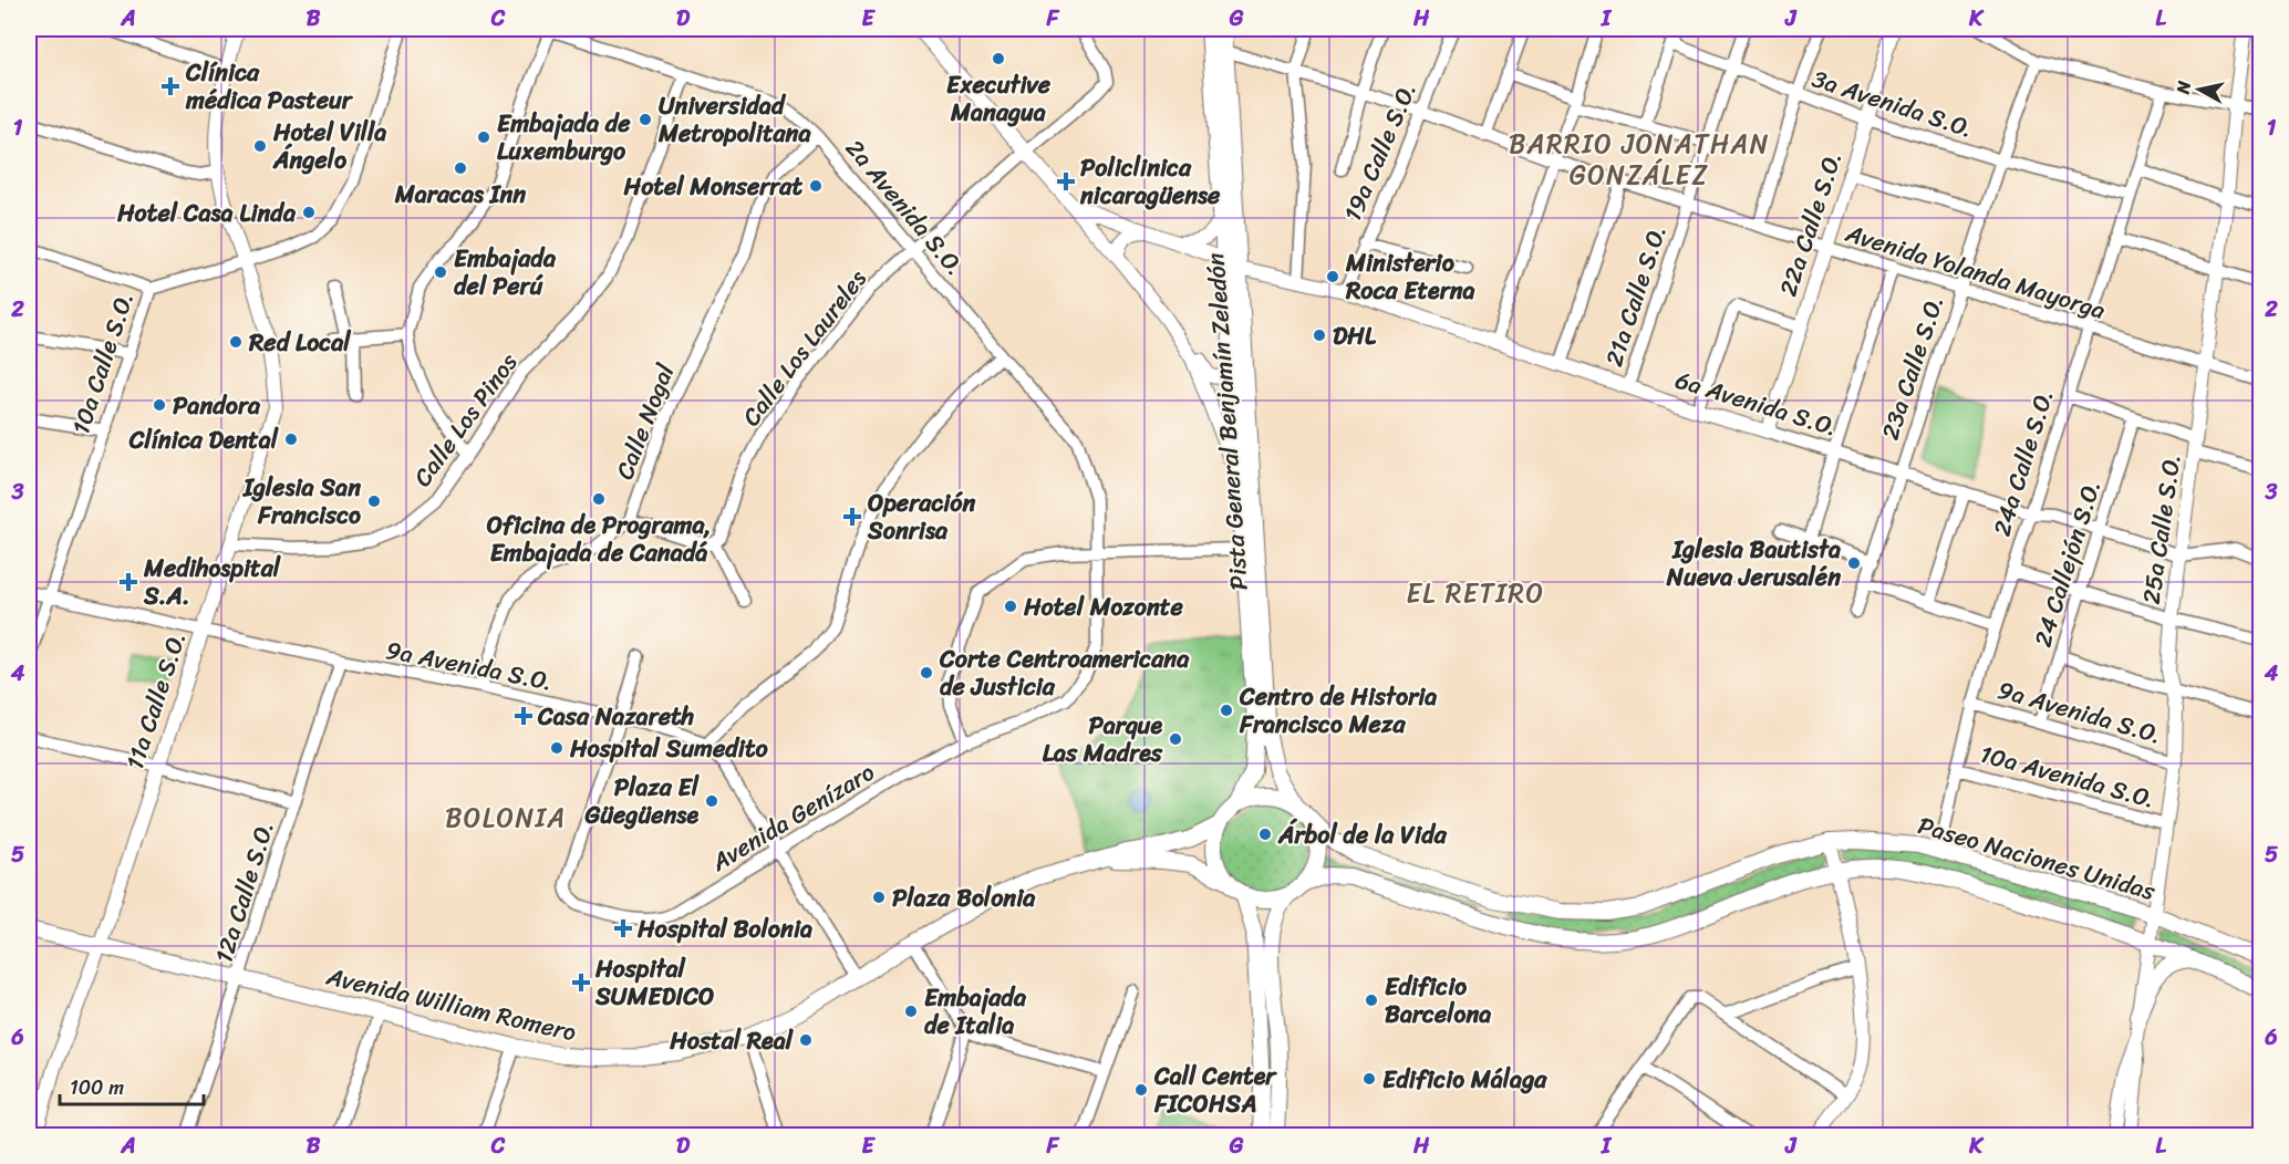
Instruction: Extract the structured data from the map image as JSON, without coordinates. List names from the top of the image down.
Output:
{
  "streets": {
    "main road": ["Pista General Benjamín Zeledón", "Paseo Naciones Unidas", "Avenida William Romero"],
    "street": [
      "3a Avenida S.O.",
      "19a Calle S.O.",
      "2a Avenida S.O.",
      "22a Calle S.O.",
      "Avenida Yolanda Mayorga",
      "21a Calle S.O.",
      "Calle Los Laureles",
      "10a Calle S.O.",
      "23a Calle S.O.",
      "6a Avenida S.O.",
      "Calle Los Pinos",
      "Calle Nogal",
      "24a Calle S.O.",
      "25a Calle S.O.",
      "24 Callejón S.O.",
      "9a Avenida S.O.",
      "11a Calle S.O.",
      "10a Avenida S.O.",
      "Avenida Genízaro",
      "12a Calle S.O."
    ]
  },
  "crossings": [
    ["3a Avenida S.O.", "22a Calle S.O."],
    ["3a Avenida S.O.", "21a Calle S.O."],
    ["3a Avenida S.O.", "23a Calle S.O."],
    ["3a Avenida S.O.", "24a Calle S.O."],
    ["19a Calle S.O.", "Avenida Yolanda Mayorga"],
    ["19a Calle S.O.", "6a Avenida S.O."],
    ["2a Avenida S.O.", "Calle Los Laureles"],
    ["2a Avenida S.O.", "Calle Los Pinos"],
    ["2a Avenida S.O.", "Calle Nogal"],
    ["2a Avenida S.O.", "Avenida Genízaro"],
    ["22a Calle S.O.", "Avenida Yolanda Mayorga"],
    ["22a Calle S.O.", "6a Avenida S.O."],
    ["Avenida Yolanda Mayorga", "21a Calle S.O."],
    ["Avenida Yolanda Mayorga", "23a Calle S.O."],
    ["Avenida Yolanda Mayorga", "Pista General Benjamín Zeledón"],
    ["Avenida Yolanda Mayorga", "24a Calle S.O."],
    ["Avenida Yolanda Mayorga", "25a Calle S.O."],
    ["21a Calle S.O.", "6a Avenida S.O."],
    ["10a Calle S.O.", "9a Avenida S.O."],
    ["10a Calle S.O.", "11a Calle S.O."],
    ["23a Calle S.O.", "6a Avenida S.O."],
    ["6a Avenida S.O.", "Pista General Benjamín Zeledón"],
    ["6a Avenida S.O.", "24a Calle S.O."],
    ["6a Avenida S.O.", "25a Calle S.O."],
    ["6a Avenida S.O.", "24 Callejón S.O."],
    ["Calle Los Pinos", "11a Calle S.O."],
    ["Pista General Benjamín Zeledón", "Paseo Naciones Unidas"],
    ["Pista General Benjamín Zeledón", "Avenida William Romero"],
    ["24a Calle S.O.", "9a Avenida S.O."],
    ["24a Calle S.O.", "10a Avenida S.O."],
    ["24a Calle S.O.", "Paseo Naciones Unidas"],
    ["25a Calle S.O.", "9a Avenida S.O."],
    ["25a Calle S.O.", "10a Avenida S.O."],
    ["25a Calle S.O.", "Paseo Naciones Unidas"],
    ["24 Callejón S.O.", "9a Avenida S.O."],
    ["9a Avenida S.O.", "11a Calle S.O."],
    ["9a Avenida S.O.", "Avenida Genízaro"],
    ["9a Avenida S.O.", "12a Calle S.O."],
    ["9a Avenida S.O.", "Avenida William Romero"],
    ["11a Calle S.O.", "Avenida William Romero"],
    ["Paseo Naciones Unidas", "Avenida William Romero"],
    ["12a Calle S.O.", "Avenida William Romero"]
  ],
  "districts": ["BARRIO JONATHAN GONZÁLEZ", "EL RETIRO", "BOLONIA"],
  "places": {
    "other": [
      "Executive Managua",
      "Universidad Metropolitana",
      "Embajada de Luxemburgo",
      "Hotel Villa Ángelo",
      "Maracas Inn",
      "Hotel Monserrat",
      "Hotel Casa Linda",
      "Embajada del Perú",
      "Ministerio Roca Eterna",
      "DHL",
      "Red Local",
      "Pandora",
      "Clínica Dental",
      "Oficina de Programa, Embajada de Canadá",
      "Iglesia San Francisco",
      "Iglesia Bautista Nueva Jerusalén",
      "Hotel Mozonte",
      "Corte Centroamericana de Justicia",
      "Centro de Historia Francisco Meza",
      "Parque Las Madres",
      "Hospital Sumedito",
      "Plaza El Güegüense",
      "Árbol de la Vida",
      "Plaza Bolonia",
      "Edificio Barcelona",
      "Embajada de Italia",
      "Hostal Real",
      "Edificio Málaga",
      "Call Center FICOHSA"
    ],
    "health": [
      "Clínica médica Pasteur",
      "Policlinica nicaragüense",
      "Operación Sonrisa",
      "Medihospital S.A.",
      "Casa Nazareth",
      "Hospital Bolonia",
      "Hospital SUMEDICO"
    ]
  },
  "scale_bar": "100 m",
  "north": "left",
  "grid": {
    "columns": [
      "A",
      "B",
      "C",
      "D",
      "E",
      "F",
      "G",
      "H",
      "I",
      "J",
      "K",
      "L"
    ],
    "rows": [
      "1",
      "2",
      "3",
      "4",
      "5",
      "6"
    ]
  }
}
